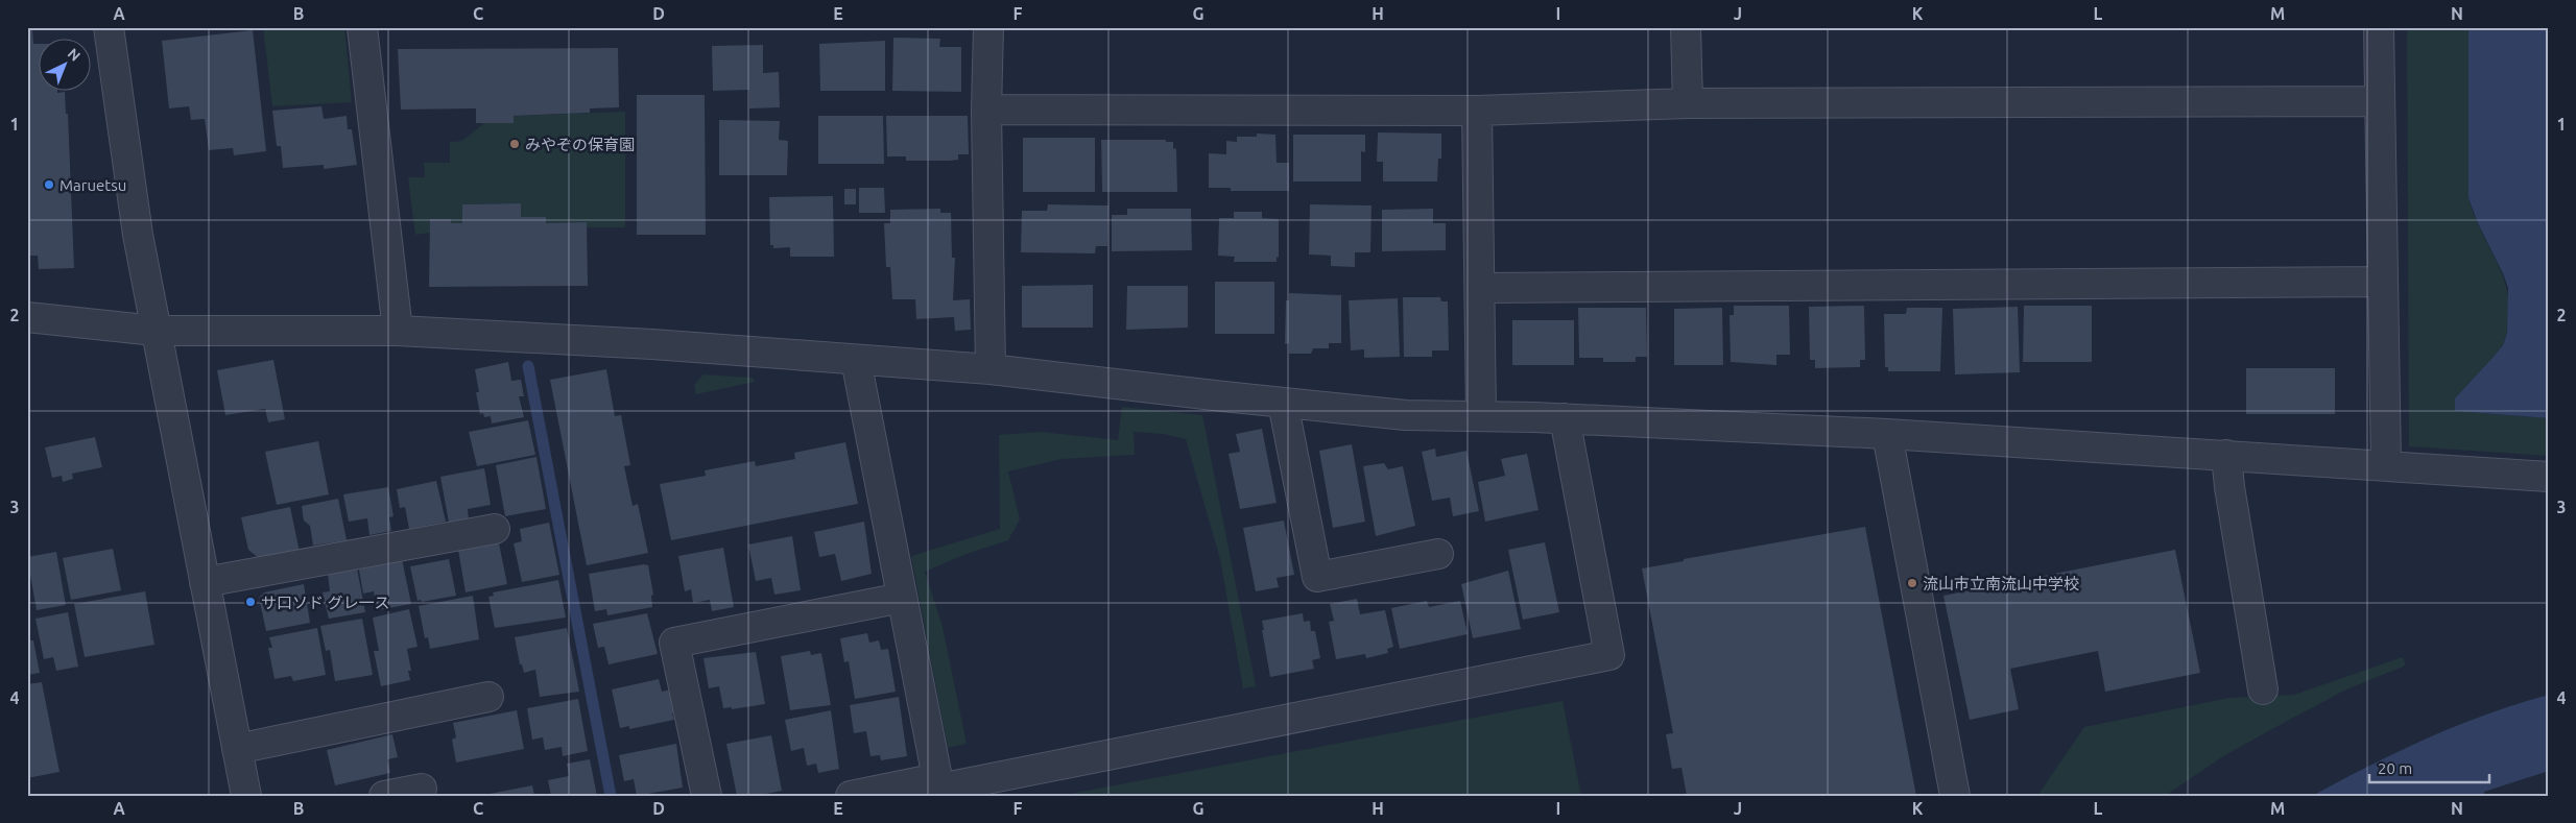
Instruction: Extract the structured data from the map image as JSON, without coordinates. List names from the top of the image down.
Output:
{
  "places": [
    "みやぞの保育園",
    "Maruetsu",
    "流山市立南流山中学校",
    "サ口ソド グレ一ス"
  ],
  "scale_bar": "20 m",
  "north": "top right",
  "grid": {
    "columns": [
      "A",
      "B",
      "C",
      "D",
      "E",
      "F",
      "G",
      "H",
      "I",
      "J",
      "K",
      "L",
      "M",
      "N"
    ],
    "rows": [
      "1",
      "2",
      "3",
      "4"
    ]
  }
}
